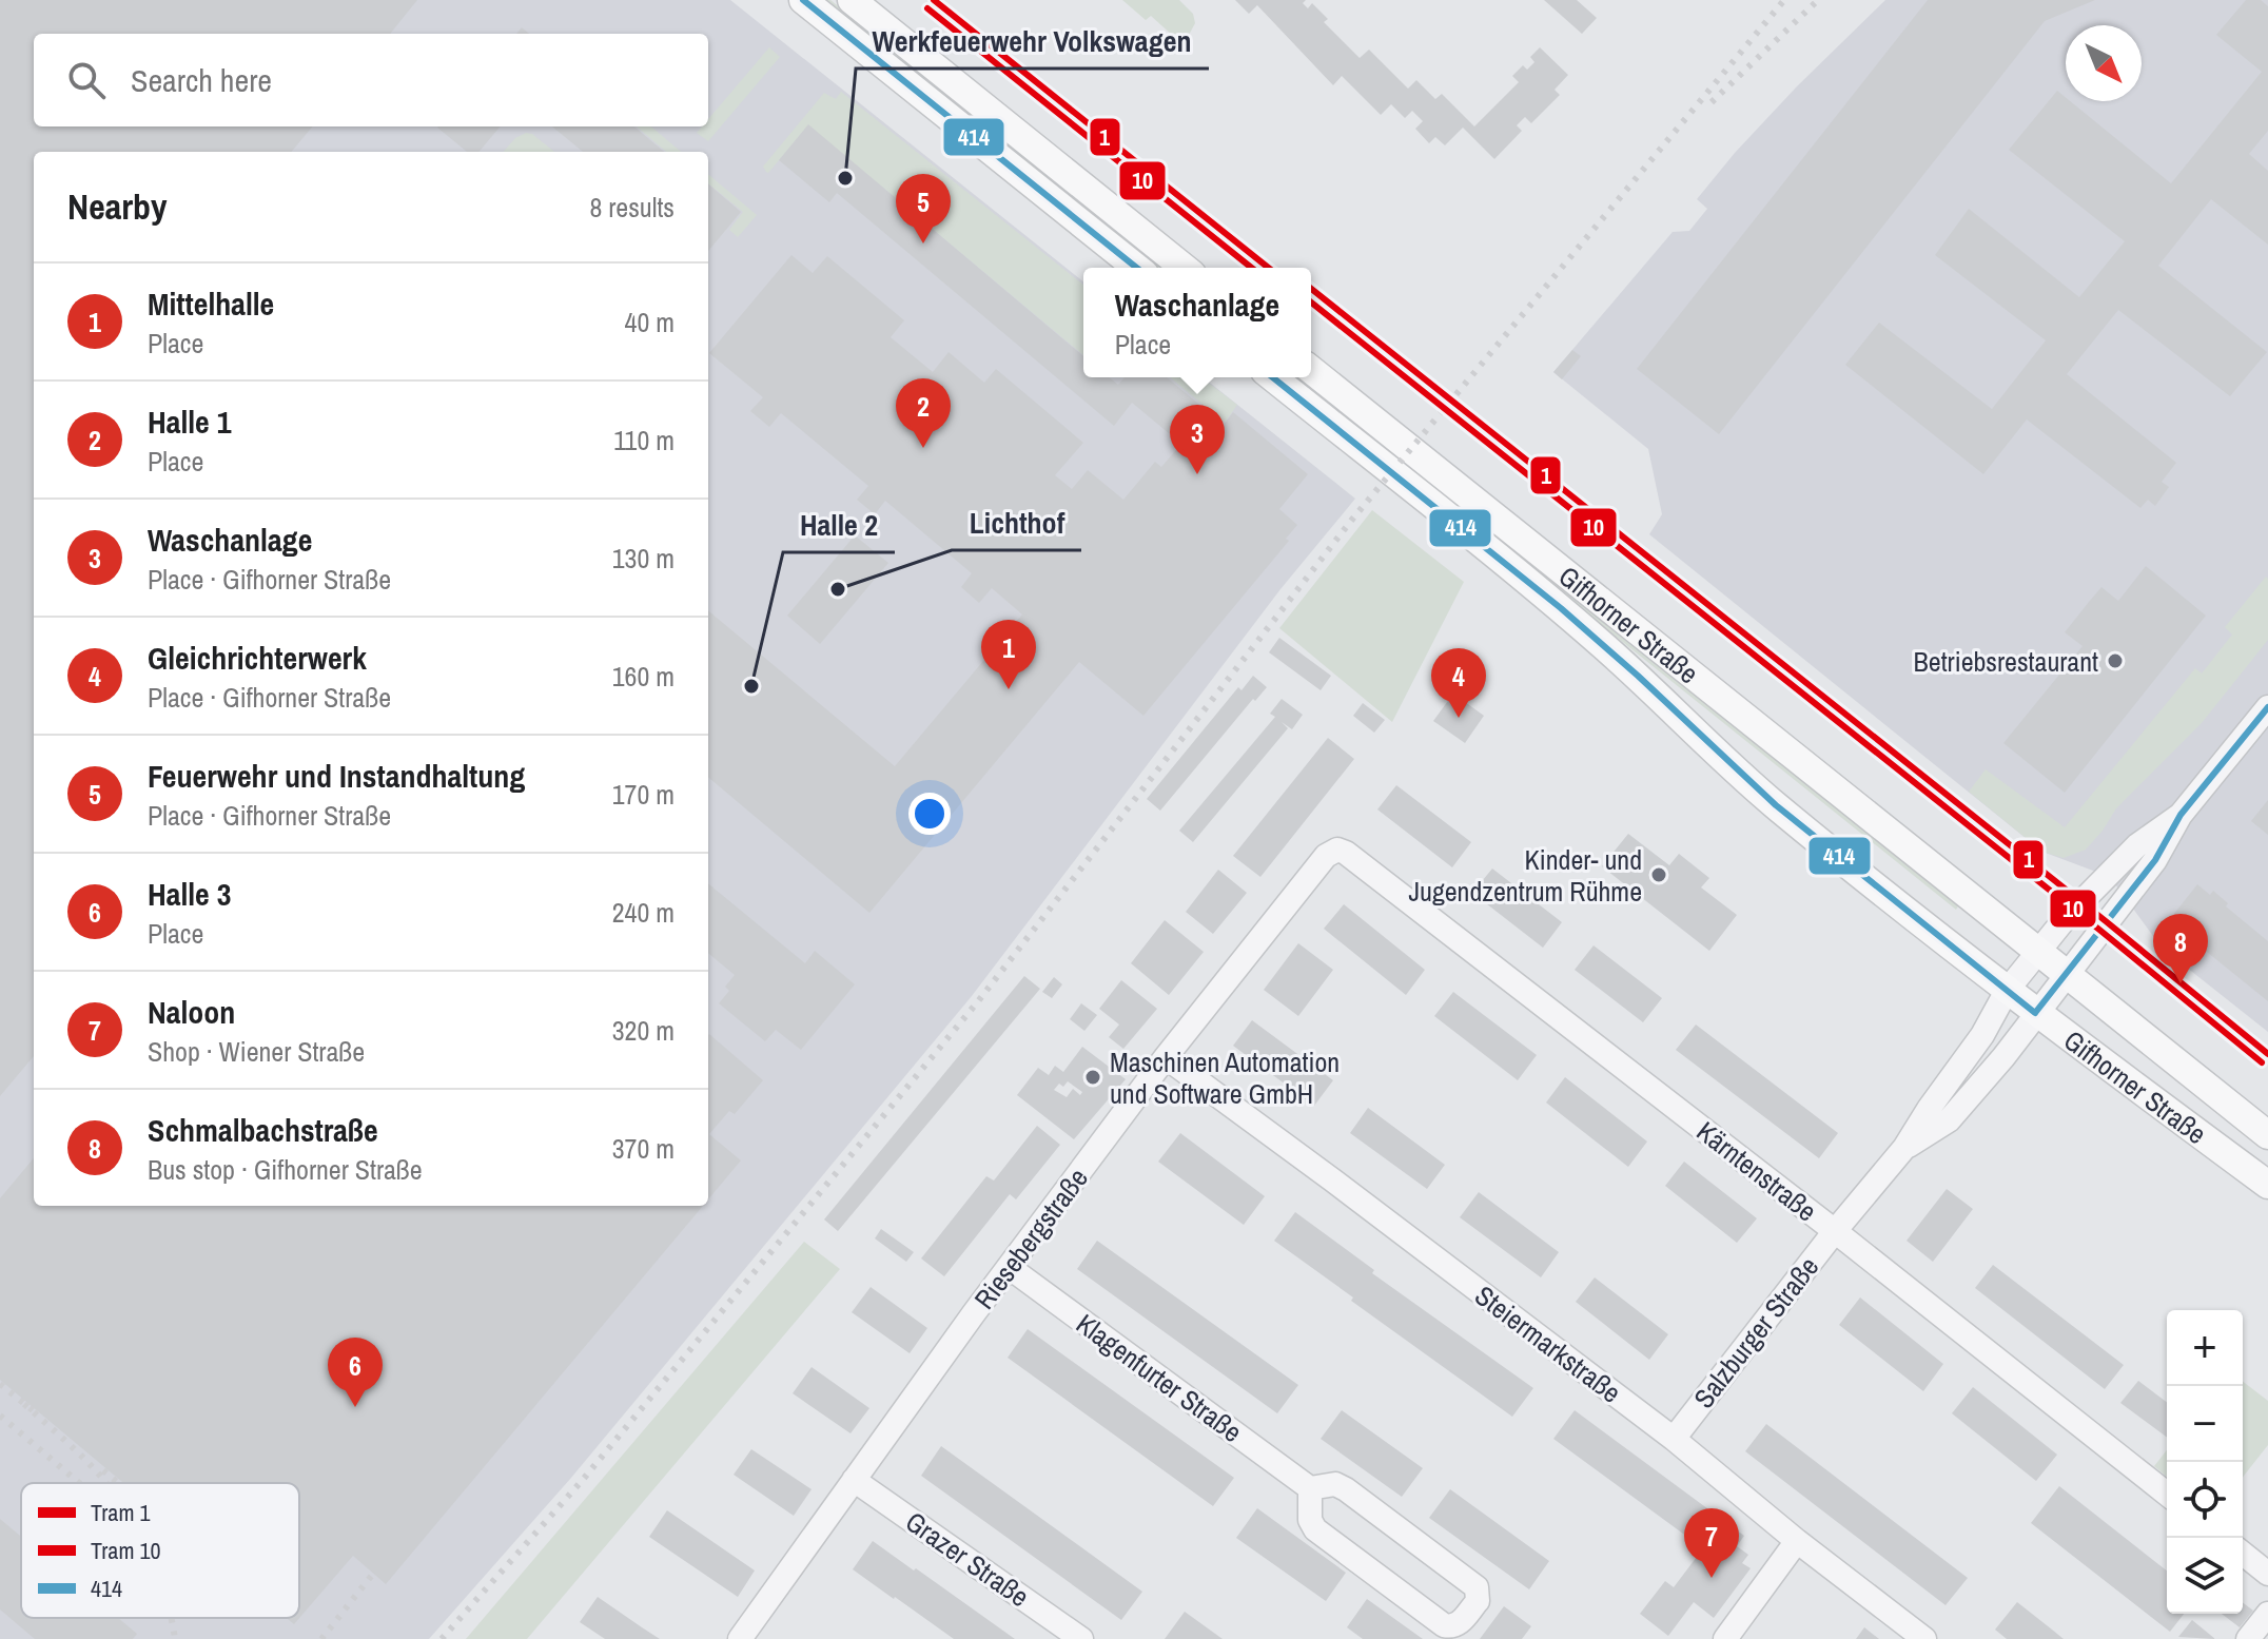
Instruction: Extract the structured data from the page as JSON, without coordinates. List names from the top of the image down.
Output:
{
  "streets": {
    "main road": ["Gifhorner Straße"],
    "street": [
      "Kärntenstraße",
      "Riesebergstraße",
      "Salzburger Straße",
      "Steiermarkstraße",
      "Klagenfurter Straße",
      "Grazer Straße"
    ]
  },
  "crossings": [
    ["Gifhorner Straße", "Salzburger Straße"],
    ["Kärntenstraße", "Riesebergstraße"],
    ["Kärntenstraße", "Salzburger Straße"],
    ["Riesebergstraße", "Steiermarkstraße"],
    ["Riesebergstraße", "Klagenfurter Straße"],
    ["Riesebergstraße", "Grazer Straße"],
    ["Salzburger Straße", "Steiermarkstraße"]
  ],
  "places": [
    "Werkfeuerwehr Volkswagen",
    "Lichthof",
    "Betriebsrestaurant",
    "Halle 2",
    "Kinder- und Jugendzentrum Rühme",
    "Maschinen Automation und Software GmbH"
  ],
  "lines": ["tram line 1", "transit line 414", "tram line 10"],
  "legend": ["Tram 1", "Tram 10", "414"],
  "north": "bottom right",
  "page": {
    "search": "Search here",
    "heading": ["Nearby", "8 results"],
    "pins": [
      "5",
      "2",
      "3",
      "1",
      "4",
      "8",
      "6",
      "7"
    ],
    "list": [
      {
        "mark": "1",
        "name": "Mittelhalle",
        "note": "Place",
        "value": "40 m"
      },
      {
        "mark": "2",
        "name": "Halle 1",
        "note": "Place",
        "value": "110 m"
      },
      {
        "mark": "3",
        "name": "Waschanlage",
        "note": "Place · Gifhorner Straße",
        "value": "130 m"
      },
      {
        "mark": "4",
        "name": "Gleichrichterwerk",
        "note": "Place · Gifhorner Straße",
        "value": "160 m"
      },
      {
        "mark": "5",
        "name": "Feuerwehr und Instandhaltung",
        "note": "Place · Gifhorner Straße",
        "value": "170 m"
      },
      {
        "mark": "6",
        "name": "Halle 3",
        "note": "Place",
        "value": "240 m"
      },
      {
        "mark": "7",
        "name": "Naloon",
        "note": "Shop · Wiener Straße",
        "value": "320 m"
      },
      {
        "mark": "8",
        "name": "Schmalbachstraße",
        "note": "Bus stop · Gifhorner Straße",
        "value": "370 m"
      }
    ],
    "popup": ["Waschanlage", "Place"],
    "map_buttons": ["+", "−"]
  }
}
